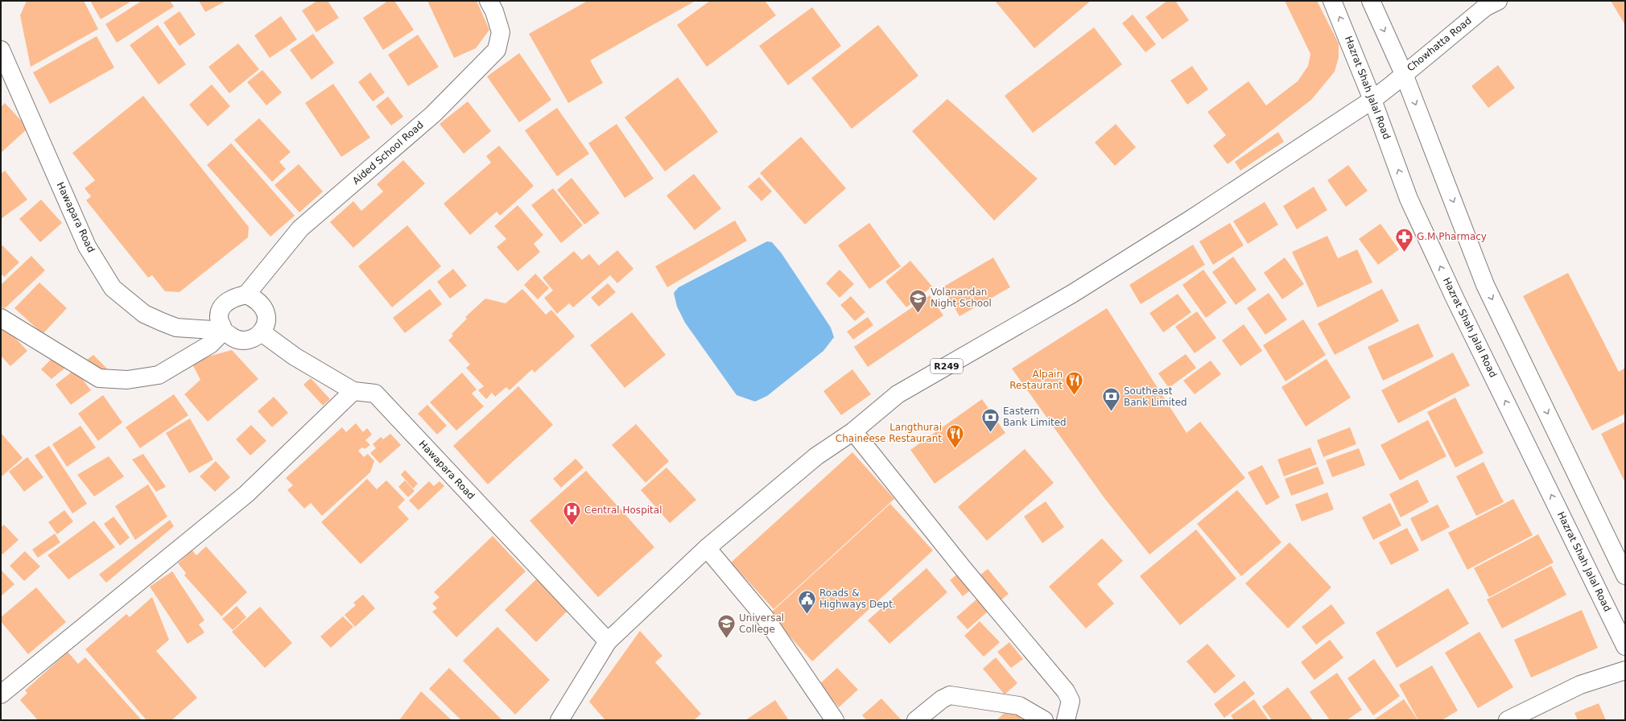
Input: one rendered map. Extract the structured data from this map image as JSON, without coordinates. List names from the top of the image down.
{
  "streets": {
    "street": [
      "Chowhatta Road",
      "Hazrat Shah Jalal Road",
      "Aided School Road",
      "Hawapara Road",
      "R249"
    ]
  },
  "crossings": [
    ["Chowhatta Road", "R249"],
    ["Hazrat Shah Jalal Road", "R249"],
    ["Aided School Road", "Hawapara Road"],
    ["Hawapara Road", "R249"]
  ],
  "places": {
    "pharmacy": ["G.M Pharmacy"],
    "school or university": ["Volanandan Night School", "Universal College"],
    "restaurant": ["Alpain Restaurant", "Langthurai Chaineese Restaurant"],
    "bank": ["Southeast Bank Limited", "Eastern Bank Limited"],
    "hospital": ["Central Hospital"],
    "public building": ["Roads & Highways Dept."]
  }
}
